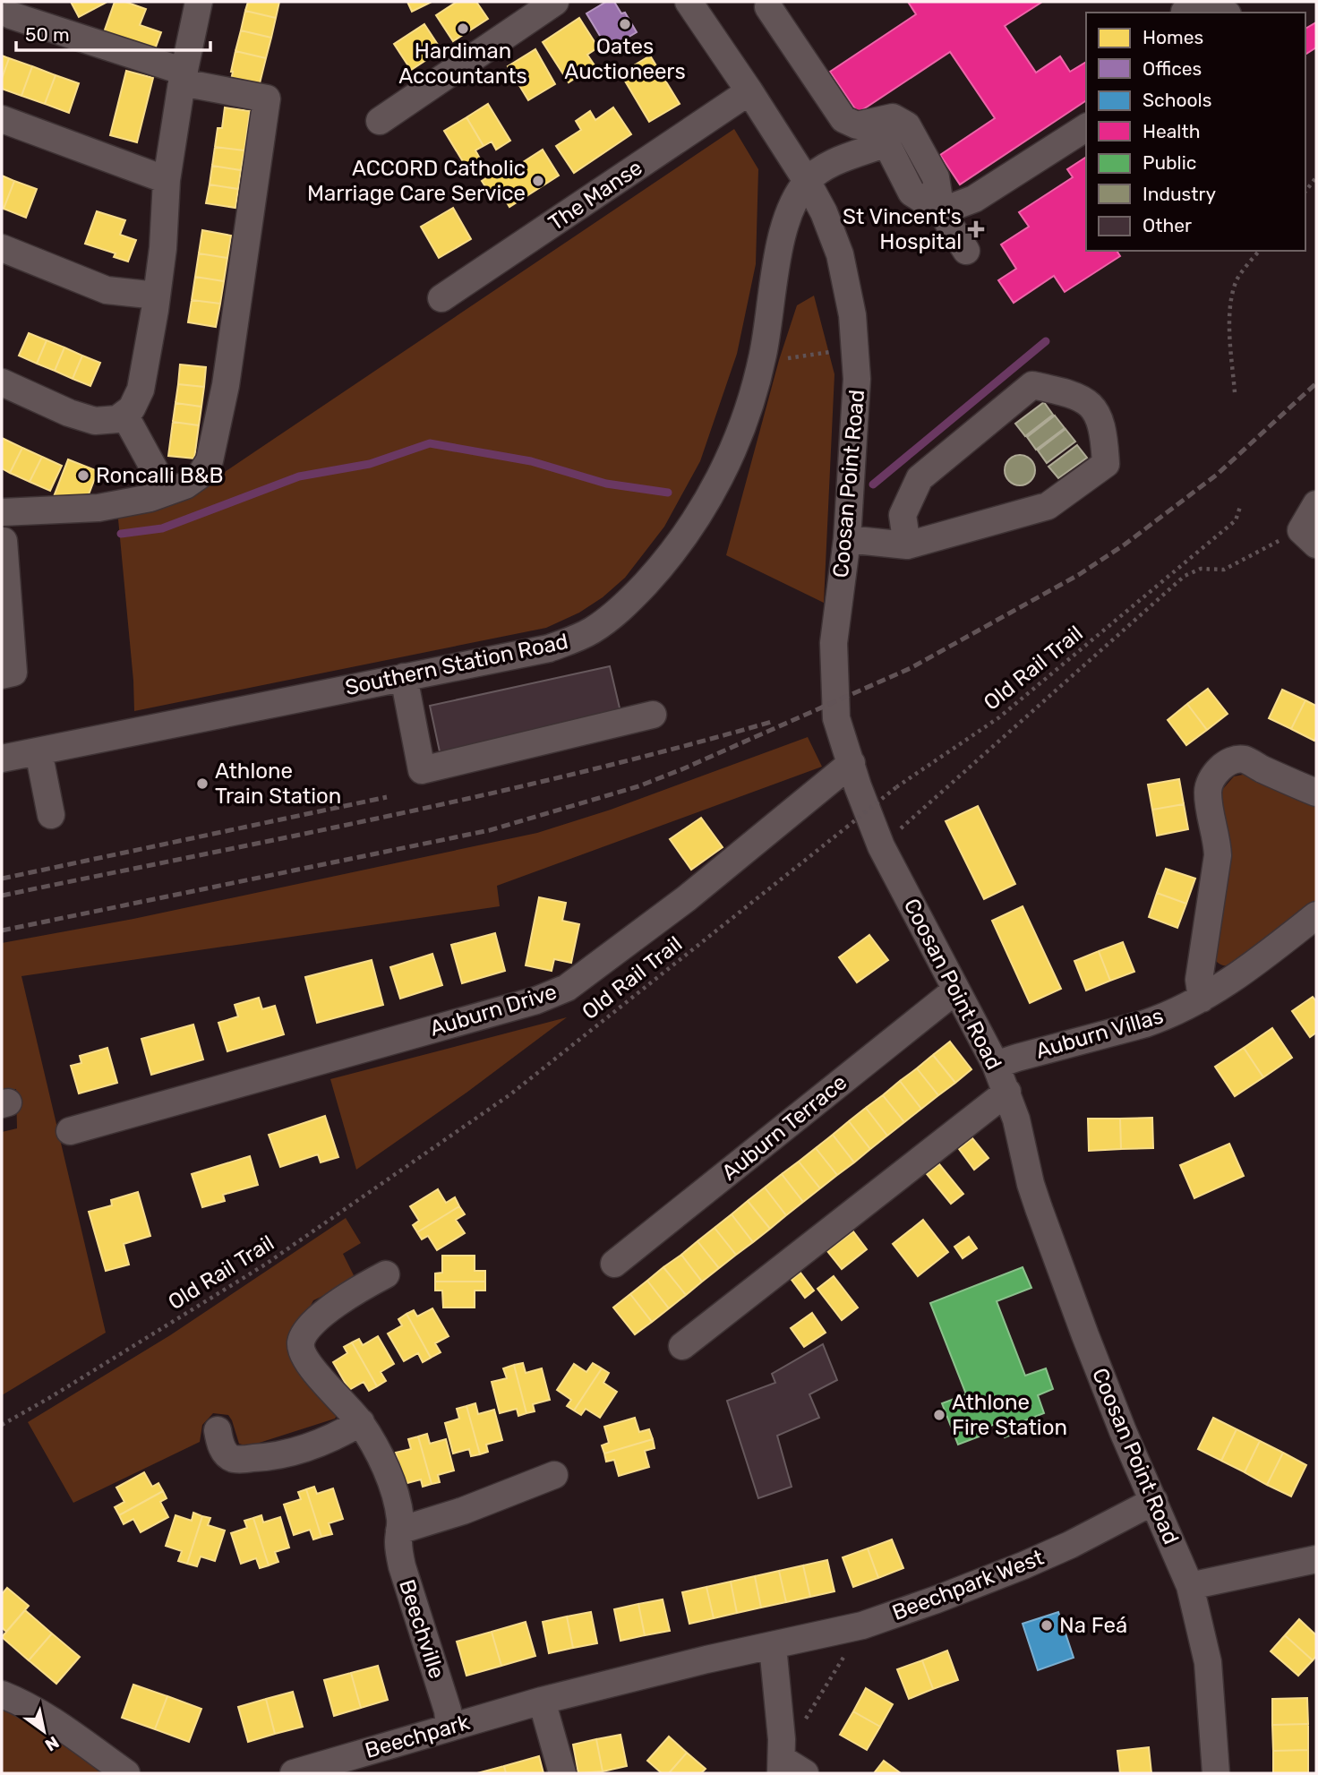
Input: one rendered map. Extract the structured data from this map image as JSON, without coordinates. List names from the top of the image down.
{
  "streets": {
    "street": [
      "The Manse",
      "Coosan Point Road",
      "Southern Station Road",
      "Auburn Drive",
      "Auburn Villas",
      "Auburn Terrace",
      "Beechpark West",
      "Beechville",
      "Beechpark"
    ],
    "path": ["Old Rail Trail"]
  },
  "crossings": [
    ["The Manse", "Coosan Point Road"],
    ["Coosan Point Road", "Southern Station Road"],
    ["Coosan Point Road", "Auburn Drive"],
    ["Coosan Point Road", "Auburn Villas"],
    ["Coosan Point Road", "Auburn Terrace"],
    ["Coosan Point Road", "Beechpark West"],
    ["Beechpark West", "Beechpark"],
    ["Beechville", "Beechpark"]
  ],
  "places": {
    "other": [
      "Oates Auctioneers",
      "Hardiman Accountants",
      "ACCORD Catholic Marriage Care Service",
      "Roncalli B&B",
      "Athlone Train Station",
      "Athlone Fire Station",
      "Na Feá"
    ],
    "health": ["St Vincent's Hospital"]
  },
  "legend": [
    "Homes",
    "Offices",
    "Schools",
    "Health",
    "Public",
    "Industry",
    "Other"
  ],
  "scale_bar": "50 m",
  "north": "bottom right"
}
